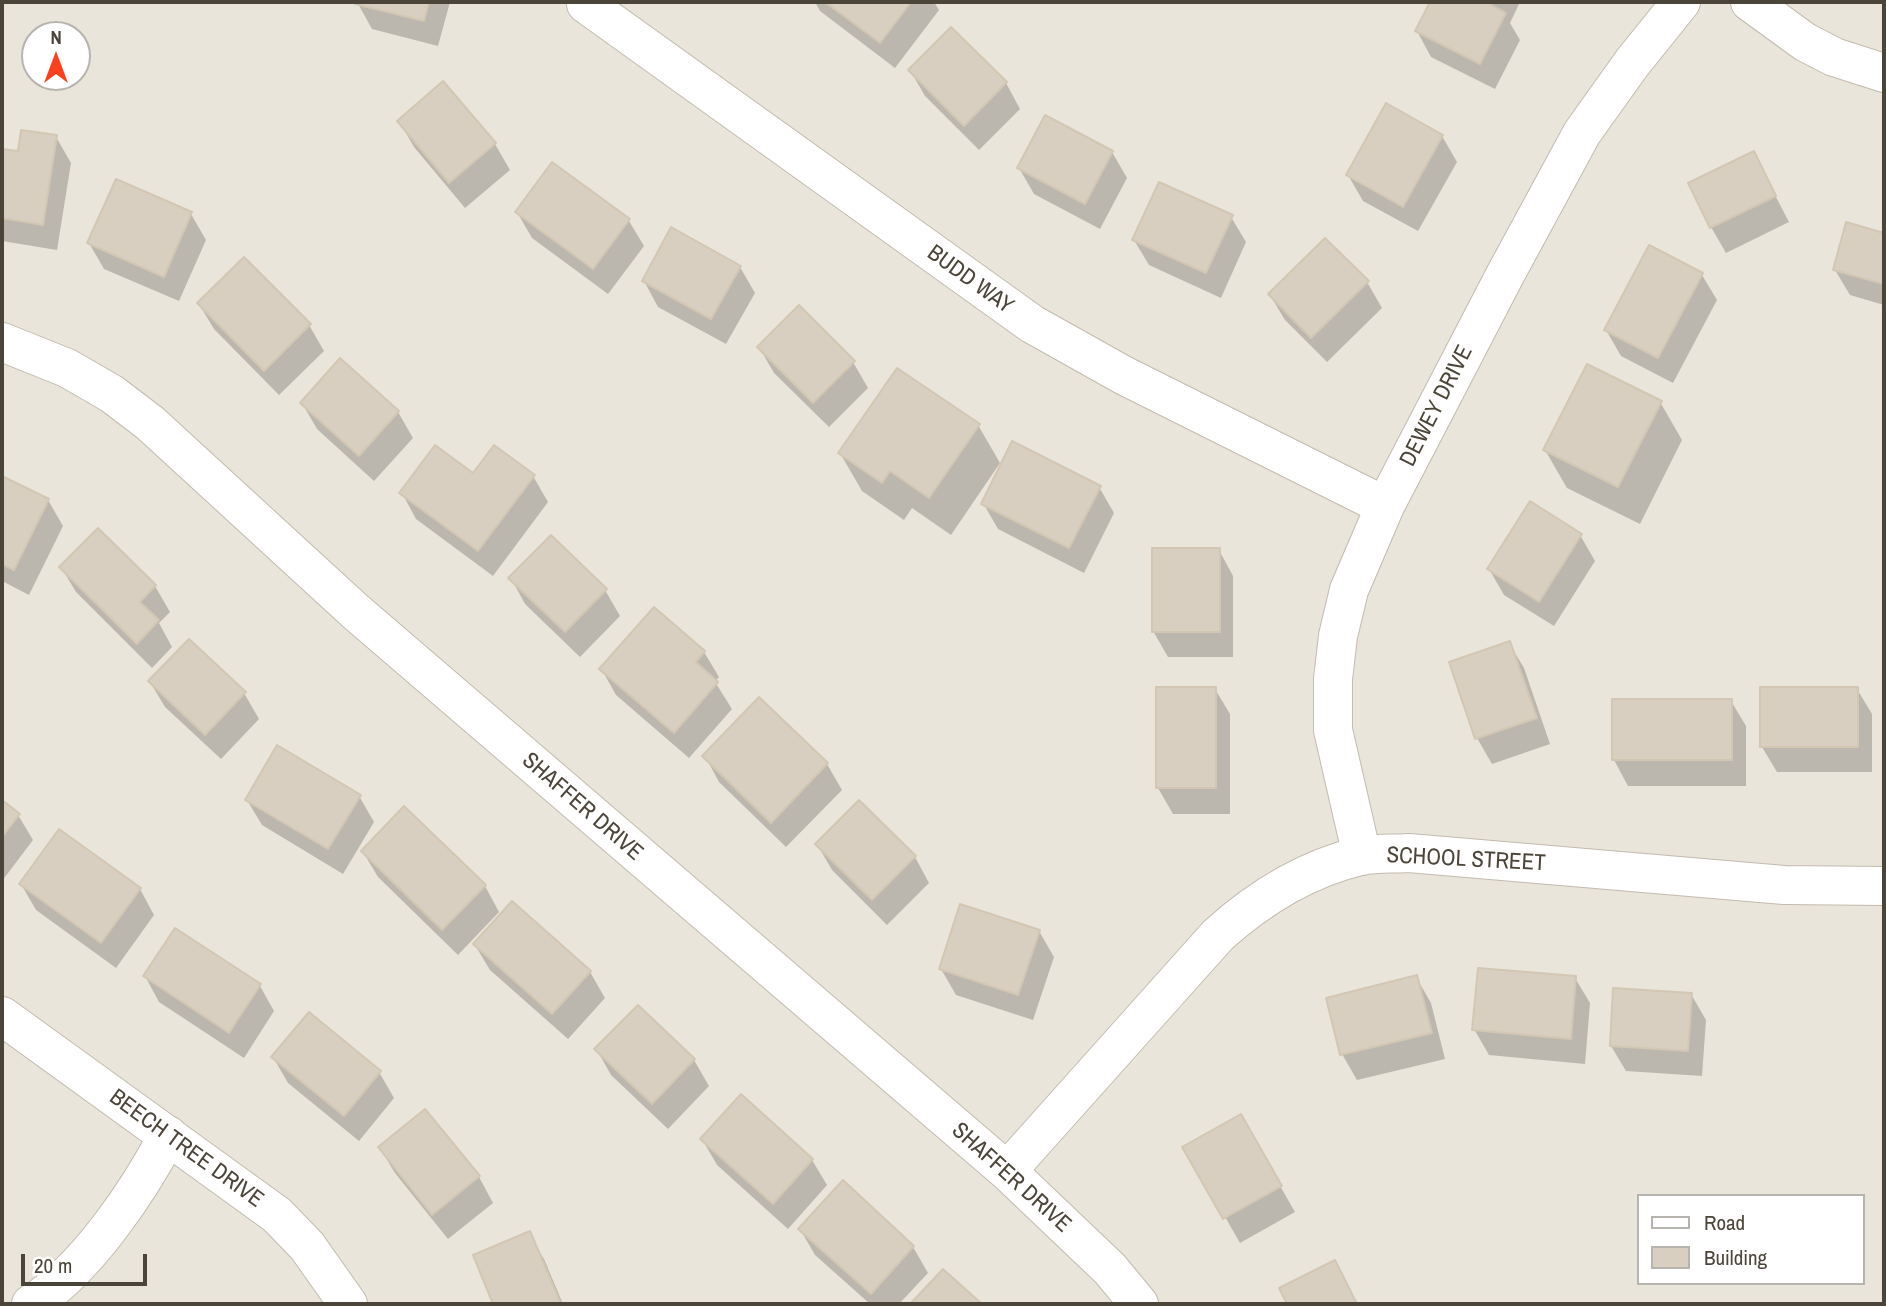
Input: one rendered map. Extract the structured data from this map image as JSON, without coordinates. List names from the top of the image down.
{
  "streets": {
    "street": [
      "BUDD WAY",
      "DEWEY DRIVE",
      "SHAFFER DRIVE",
      "SCHOOL STREET",
      "BEECH TREE DRIVE"
    ]
  },
  "crossings": [
    ["BUDD WAY", "DEWEY DRIVE"],
    ["DEWEY DRIVE", "SCHOOL STREET"],
    ["SHAFFER DRIVE", "SCHOOL STREET"]
  ],
  "legend": ["Road", "Building"],
  "scale_bar": "20 m",
  "north": "top"
}
